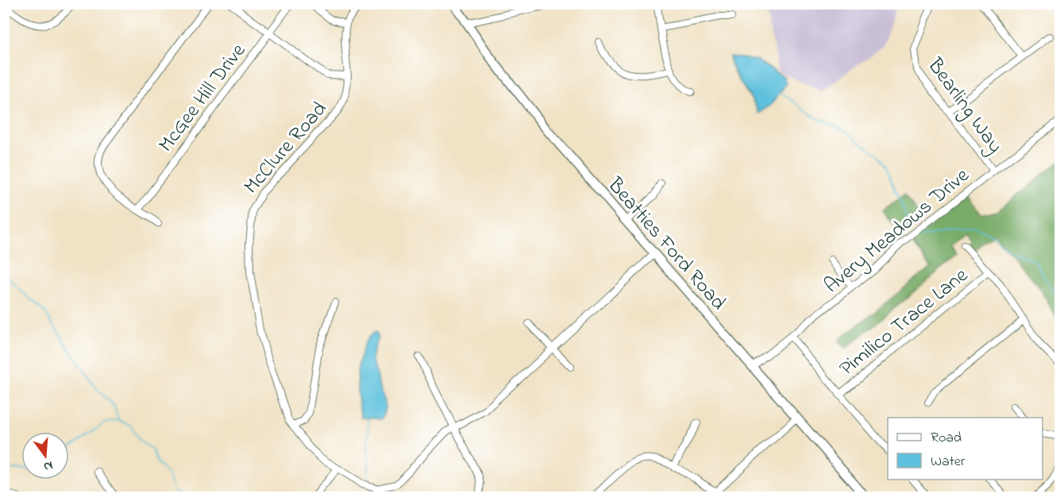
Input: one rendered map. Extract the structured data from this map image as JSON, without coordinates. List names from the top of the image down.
{
  "streets": {
    "main road": ["Beatties Ford Road"],
    "street": [
      "McGee Hill Drive",
      "Bearling Way",
      "McClure Road",
      "Avery Meadows Drive",
      "Pimilico Trace Lane"
    ]
  },
  "crossings": [
    ["Bearling Way", "Avery Meadows Drive"],
    ["McClure Road", "Beatties Ford Road"],
    ["Avery Meadows Drive", "Beatties Ford Road"]
  ],
  "legend": ["Road", "Water"],
  "north": "bottom"
}
